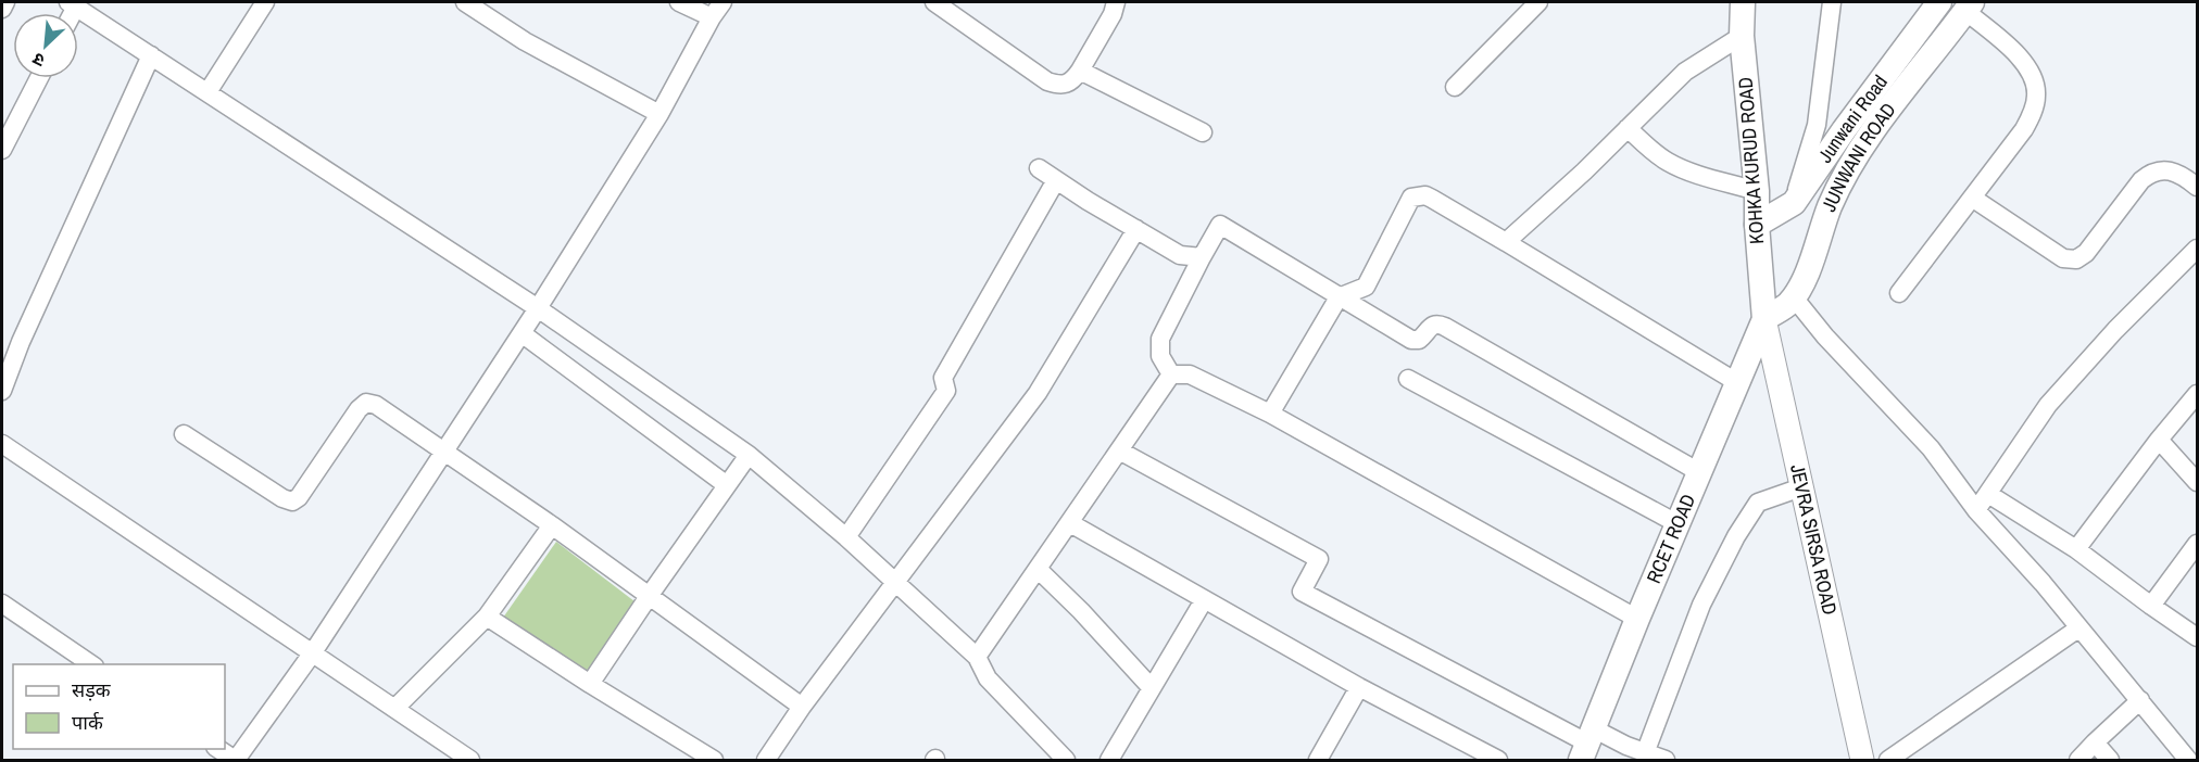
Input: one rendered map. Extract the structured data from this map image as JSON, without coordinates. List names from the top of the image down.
{
  "streets": {
    "main road": [
      "Junwani Road",
      "JUNWANI ROAD",
      "KOHKA KURUD ROAD",
      "RCET ROAD"
    ],
    "street": ["JEVRA SIRSA ROAD"]
  },
  "crossings": [
    ["Junwani Road", "KOHKA KURUD ROAD"],
    ["JUNWANI ROAD", "KOHKA KURUD ROAD"],
    ["JUNWANI ROAD", "RCET ROAD"],
    ["JUNWANI ROAD", "JEVRA SIRSA ROAD"],
    ["KOHKA KURUD ROAD", "RCET ROAD"],
    ["KOHKA KURUD ROAD", "JEVRA SIRSA ROAD"],
    ["RCET ROAD", "JEVRA SIRSA ROAD"]
  ],
  "legend": ["सड़क", "पार्क"],
  "north": "bottom left"
}
